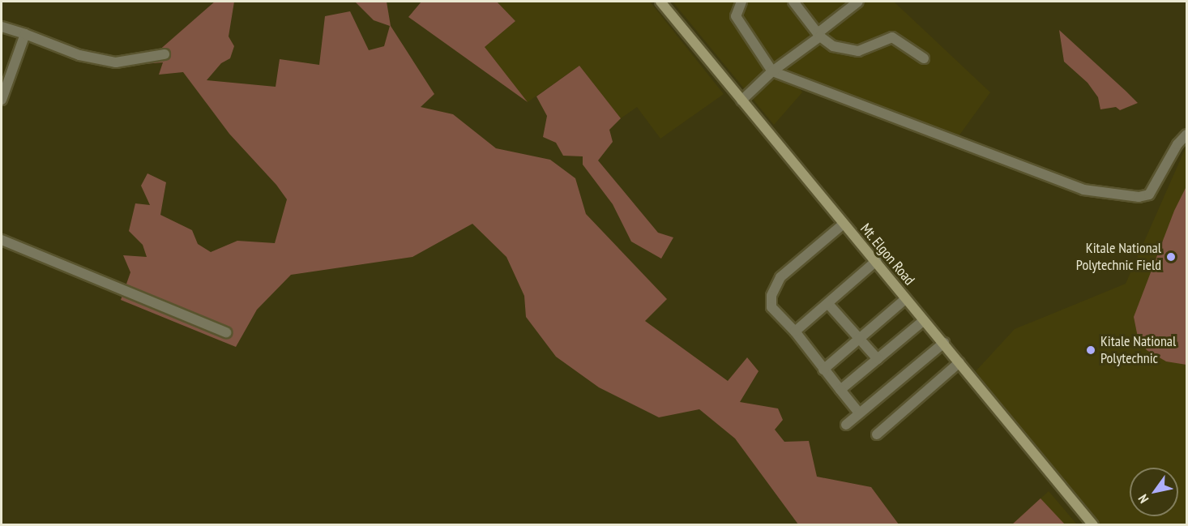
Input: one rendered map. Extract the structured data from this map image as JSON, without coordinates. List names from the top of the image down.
{
  "streets": {
    "street": ["Mt. Elgon Road"]
  },
  "places": ["Kitale National Polytechnic Field", "Kitale National Polytechnic"],
  "north": "bottom left"
}
